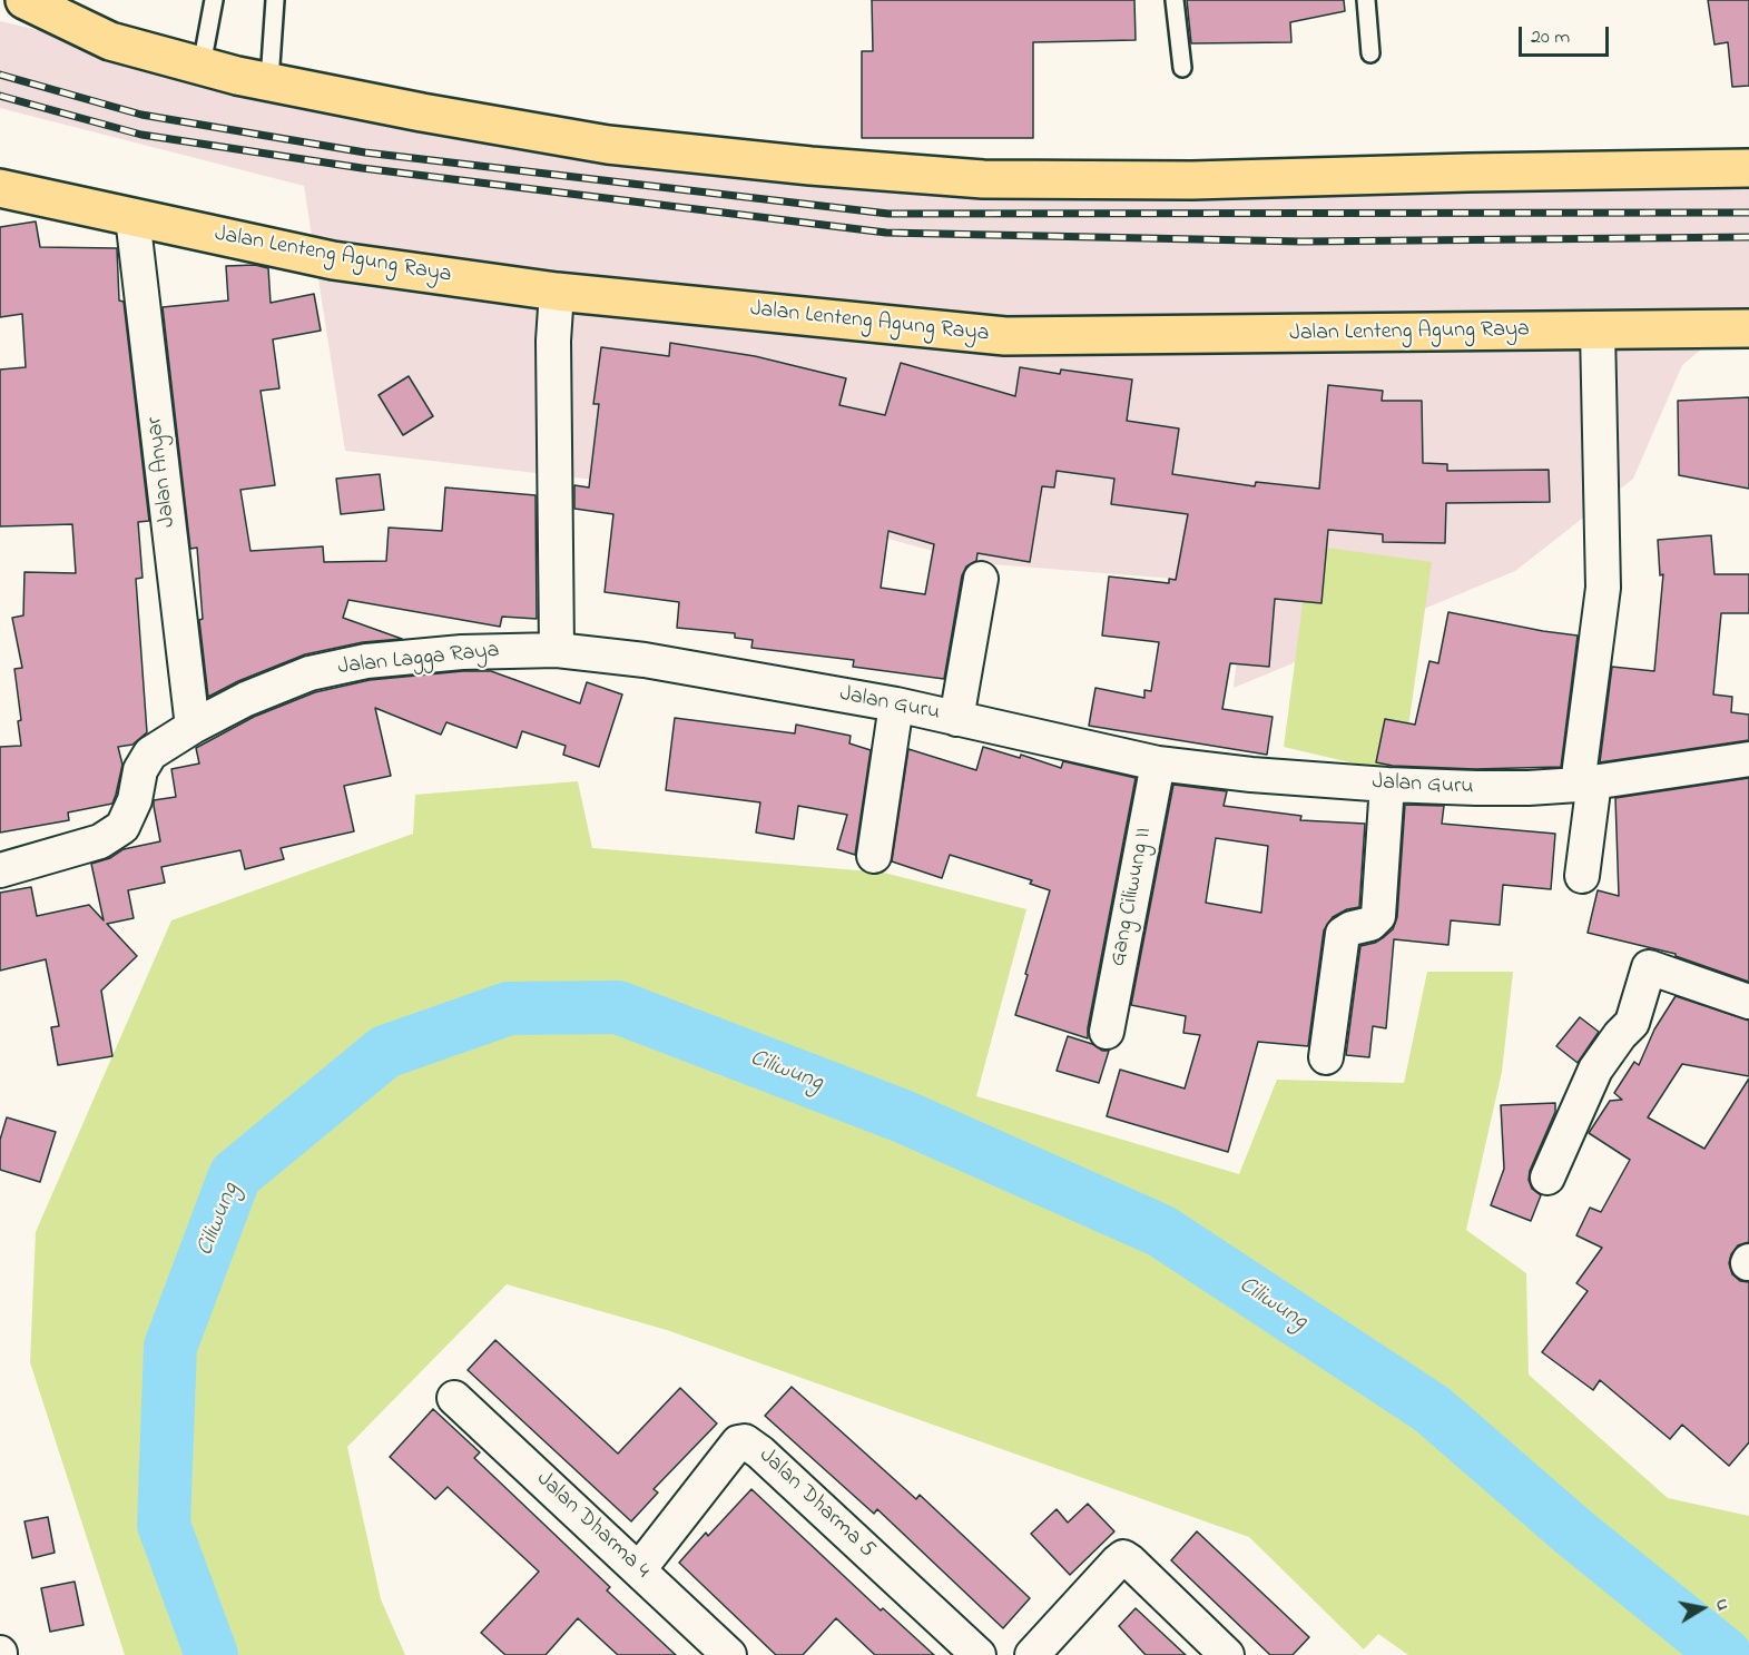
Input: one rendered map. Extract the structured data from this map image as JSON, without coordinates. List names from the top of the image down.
{
  "streets": {
    "main road": ["Jalan Lenteng Agung Raya"],
    "street": [
      "Jalan Anyar",
      "Jalan Lagga Raya",
      "Jalan Guru",
      "Gang Ciliwung II",
      "Jalan Dharma 5",
      "Jalan Dharma 4"
    ]
  },
  "crossings": [
    ["Jalan Lenteng Agung Raya", "Jalan Anyar"],
    ["Jalan Anyar", "Jalan Lagga Raya"],
    ["Jalan Lagga Raya", "Jalan Guru"],
    ["Jalan Guru", "Gang Ciliwung II"],
    ["Jalan Dharma 5", "Jalan Dharma 4"]
  ],
  "water": ["Ciliwung"],
  "scale_bar": "20 m",
  "north": "right"
}
